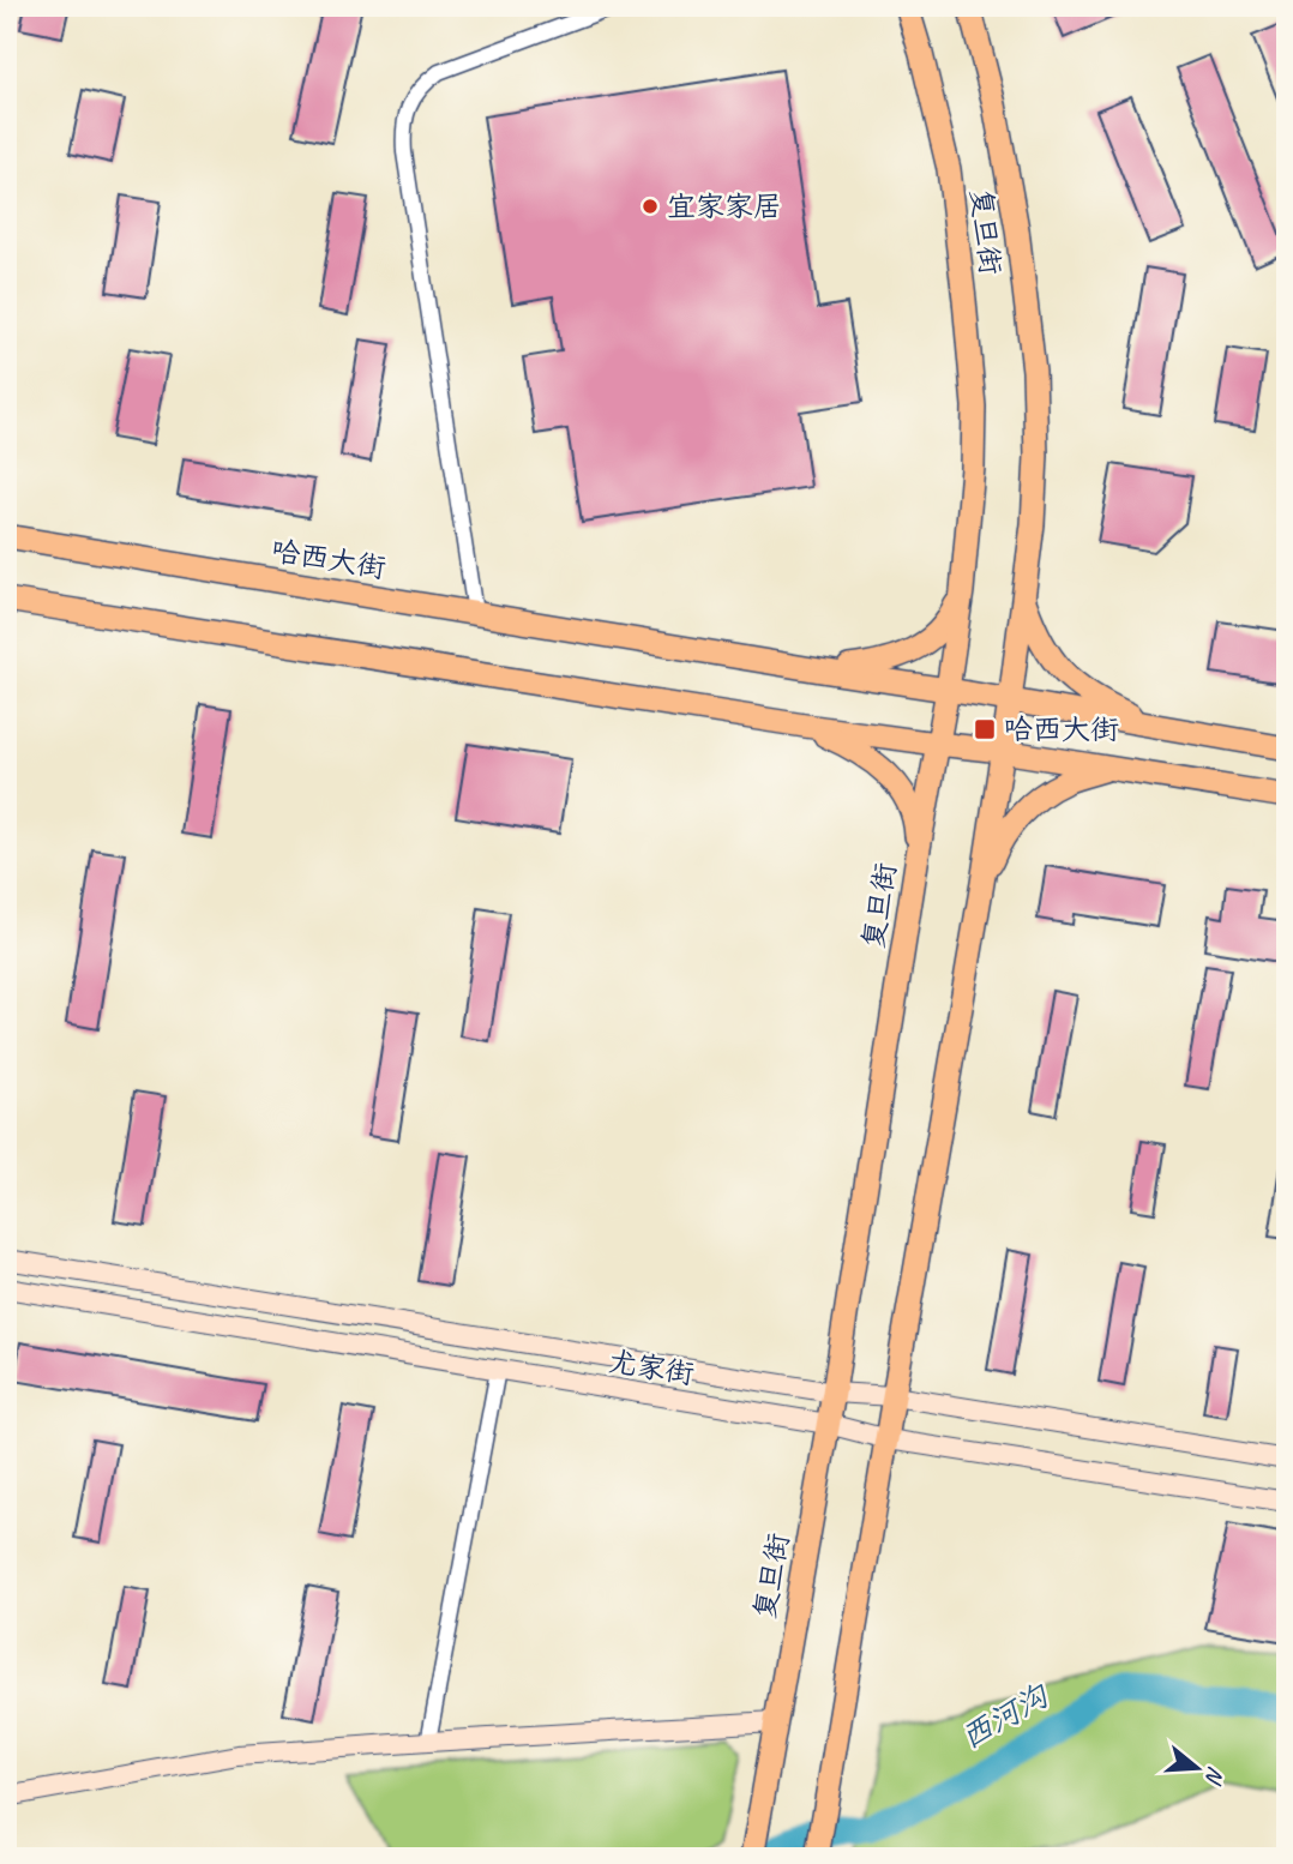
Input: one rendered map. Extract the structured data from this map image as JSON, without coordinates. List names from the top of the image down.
{
  "streets": {
    "main road": ["复旦街", "哈西大街", "尤家街"]
  },
  "crossings": [
    ["复旦街", "哈西大街"],
    ["复旦街", "尤家街"]
  ],
  "water": ["西河沟"],
  "places": {
    "other": ["宜家家居"],
    "transit": ["哈西大街"]
  },
  "north": "right"
}
